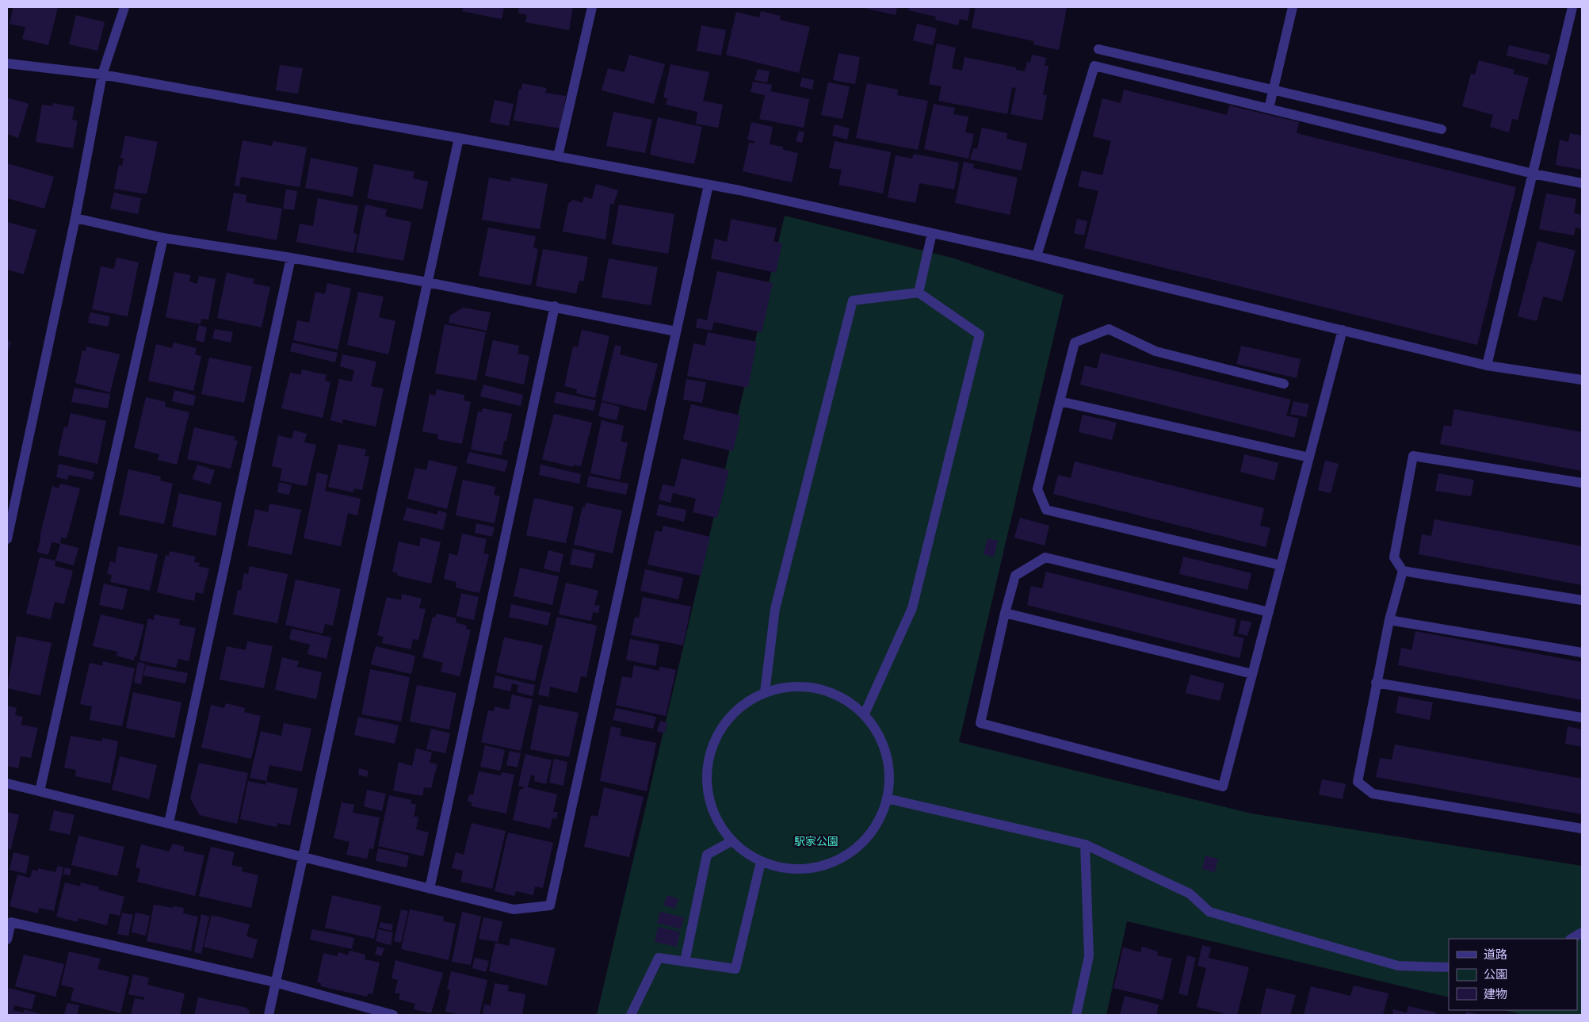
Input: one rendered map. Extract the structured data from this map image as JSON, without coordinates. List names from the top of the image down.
{
  "parks": ["駅家公園"],
  "legend": ["道路", "公園", "建物"]
}
